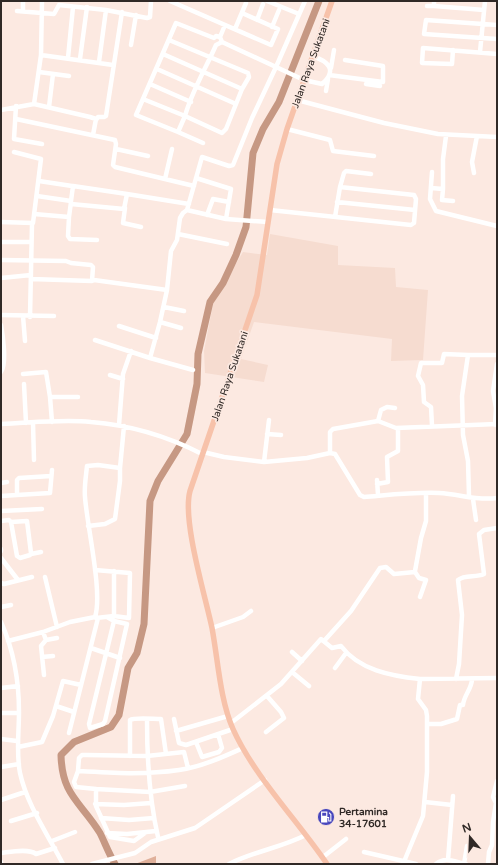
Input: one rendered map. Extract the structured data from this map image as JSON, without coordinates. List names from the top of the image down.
{
  "streets": {
    "main road": ["Jalan Raya Sukatani"]
  },
  "places": {
    "fuel station": ["Pertamina 34-17601"]
  },
  "north": "top"
}
